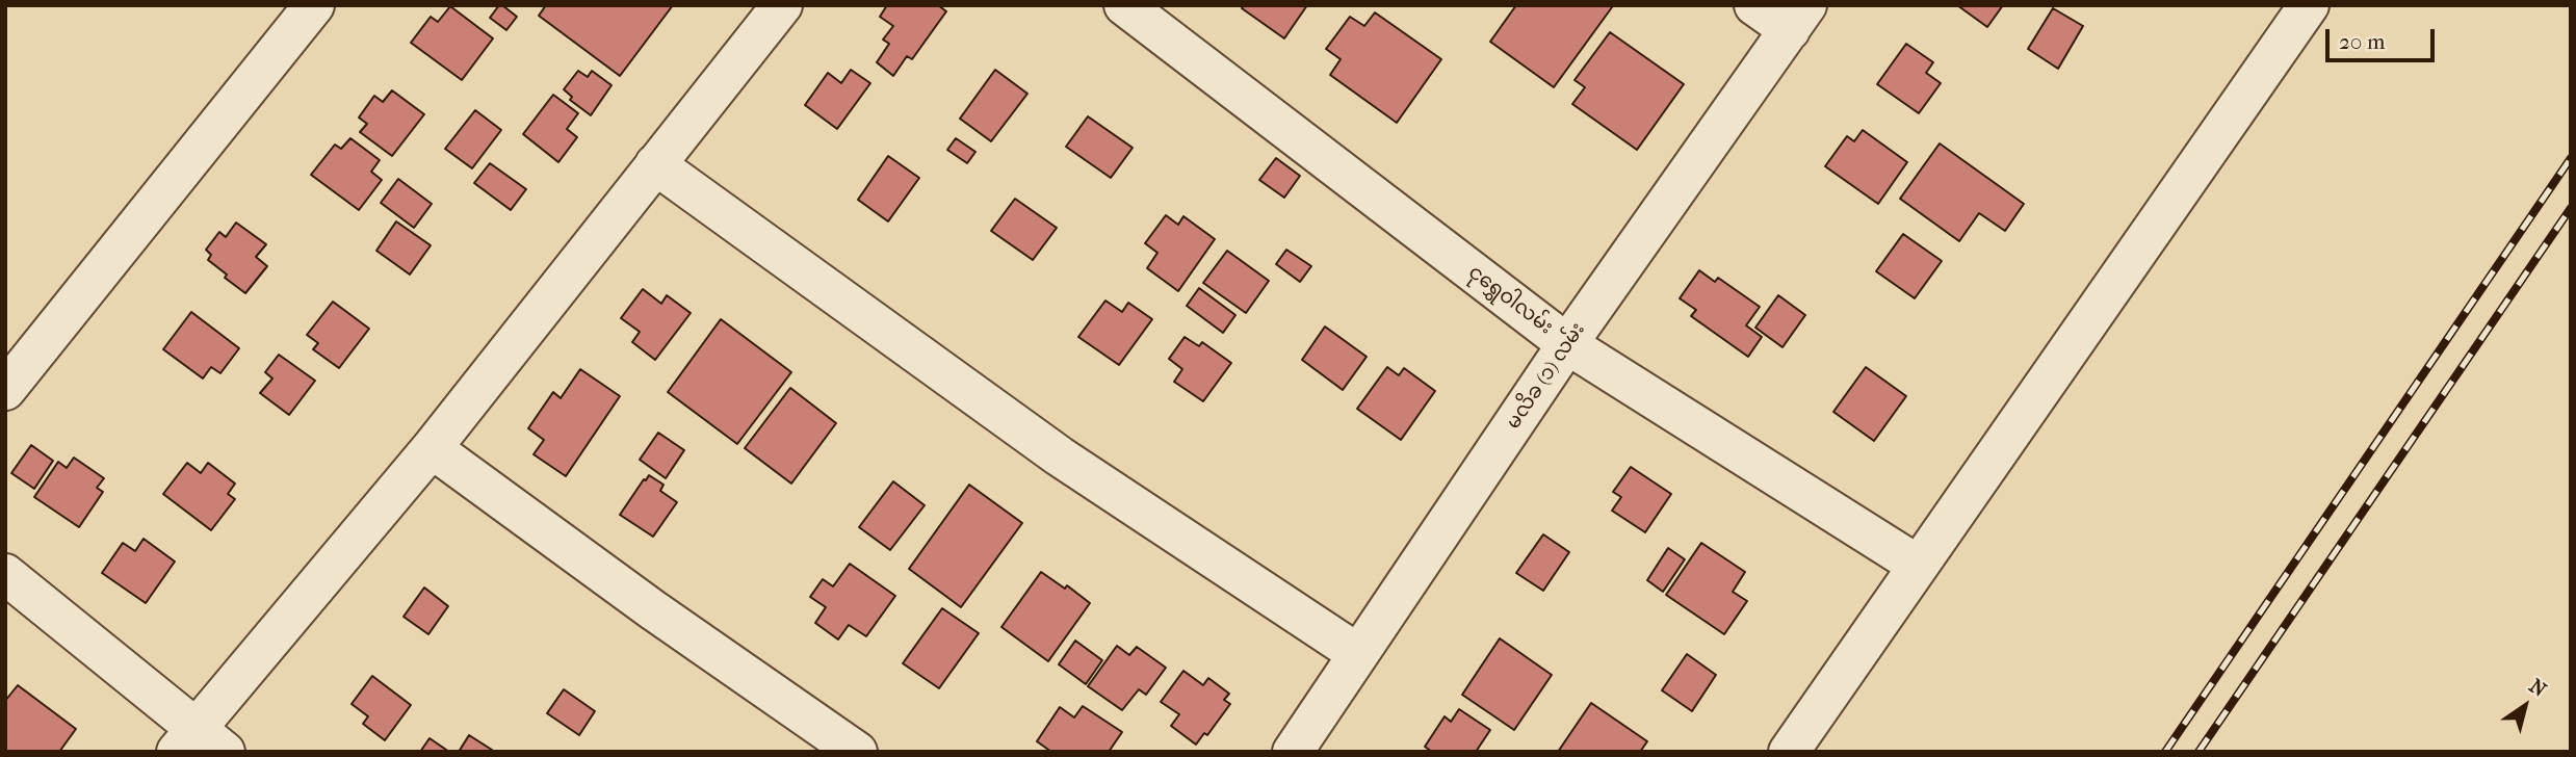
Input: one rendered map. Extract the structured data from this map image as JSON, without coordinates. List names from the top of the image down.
{
  "streets": {
    "street": ["ငုရွှေဝါလမ်း", "မလိခ (၁) လမ်း"]
  },
  "crossings": [
    ["ငုရွှေဝါလမ်း", "မလိခ (၁) လမ်း"]
  ],
  "scale_bar": "20 m",
  "north": "top right"
}
